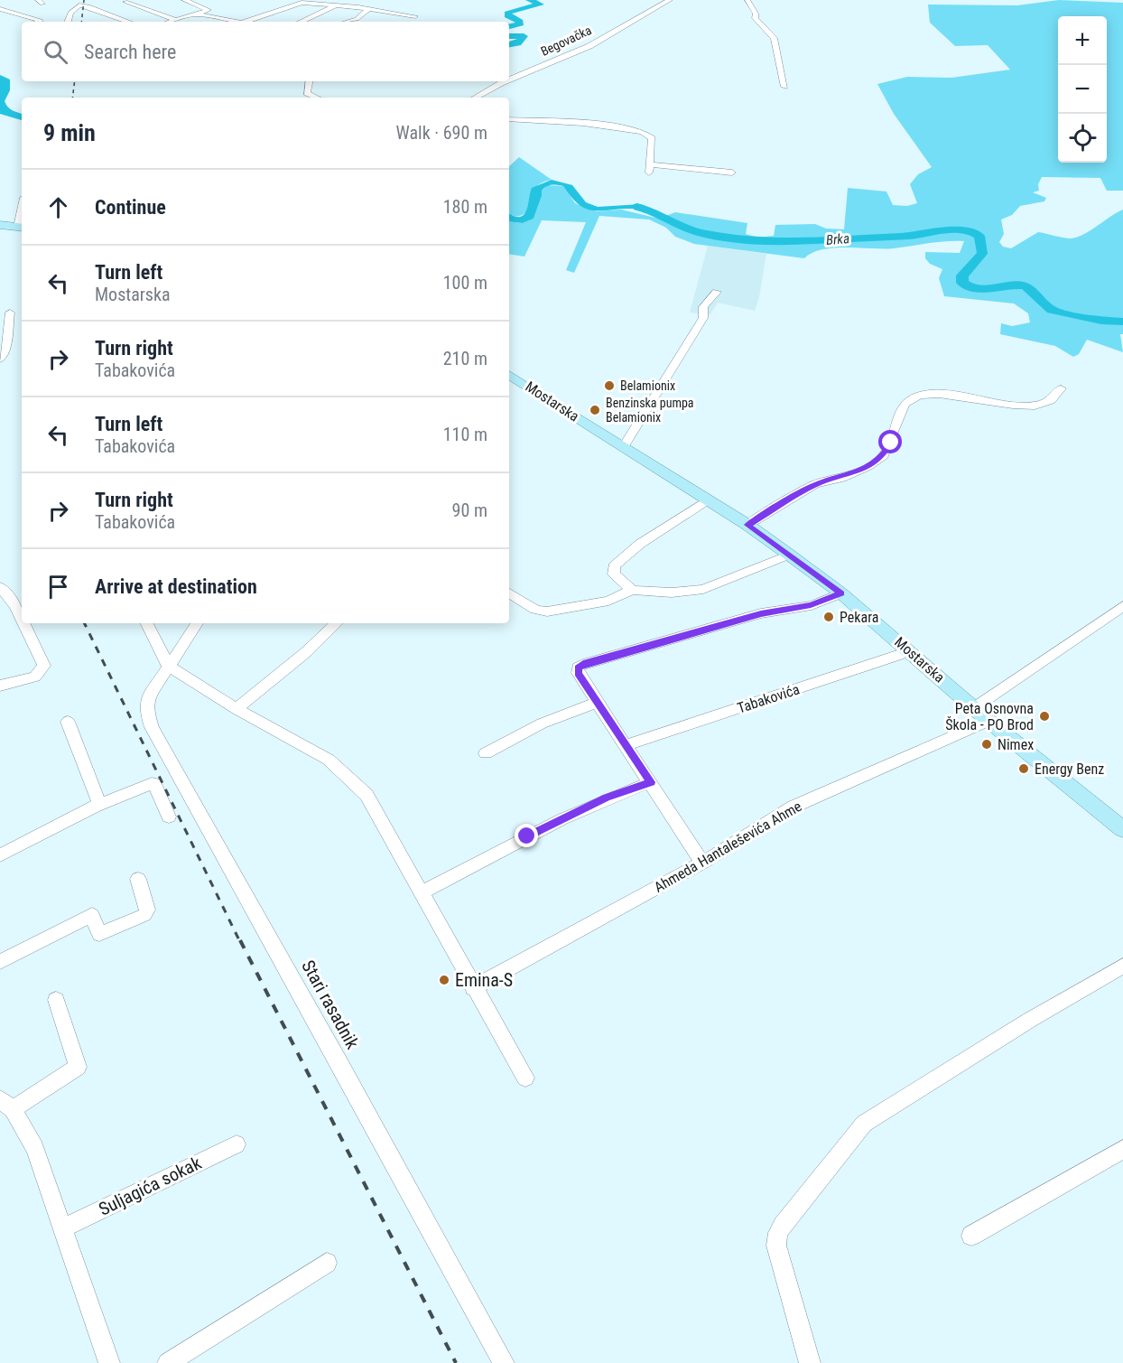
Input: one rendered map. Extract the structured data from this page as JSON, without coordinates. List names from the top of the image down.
{
  "streets": {
    "main road": ["Mostarska"],
    "street": [
      "Begovačka",
      "Tabakovića",
      "Ahmeda Hantaleševića Ahme",
      "Stari rasadnik",
      "Suljagića sokak"
    ]
  },
  "crossings": [
    ["Mostarska", "Tabakovića"],
    ["Mostarska", "Ahmeda Hantaleševića Ahme"]
  ],
  "water": ["Brka"],
  "places": [
    "Belamionix",
    "Benzinska pumpa Belamionix",
    "Pekara",
    "Peta Osnovna Škola - PO Brod",
    "Nimex",
    "Energy Benz",
    "Emina-S"
  ],
  "page": {
    "map_buttons": ["+", "−"],
    "search": "Search here",
    "heading": ["9 min", "Walk · 690 m"],
    "list": [
      ["Continue", "180 m"],
      ["Turn left", "Mostarska", "100 m"],
      ["Turn right", "Tabakovića", "210 m"],
      ["Turn left", "Tabakovića", "110 m"],
      ["Turn right", "Tabakovića", "90 m"],
      "Arrive at destination"
    ]
  }
}
